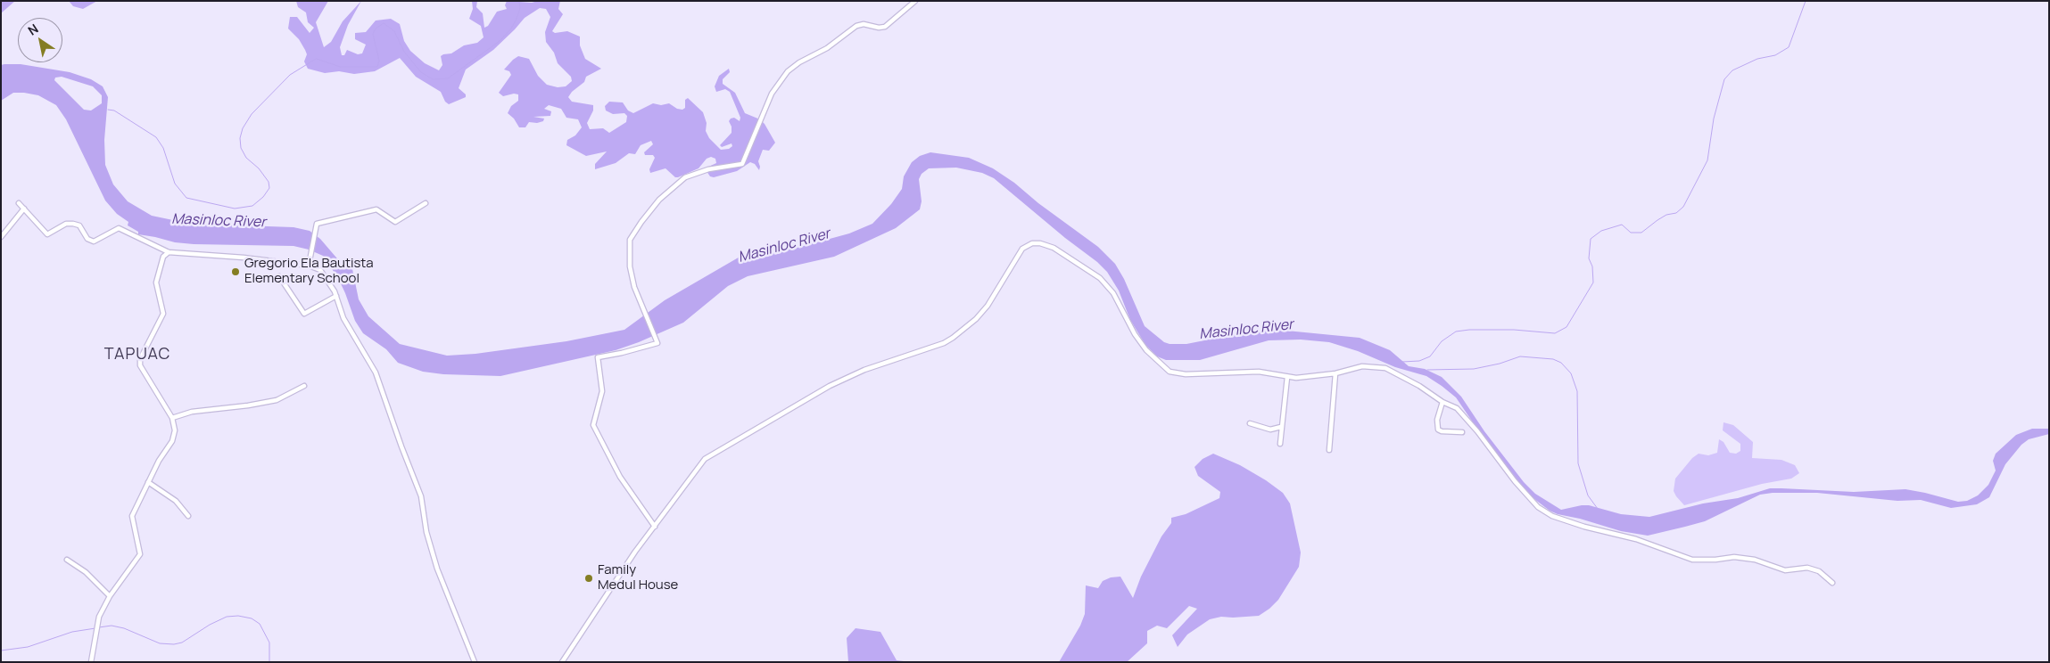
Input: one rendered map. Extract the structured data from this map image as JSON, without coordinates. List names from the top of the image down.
{
  "districts": ["TAPUAC"],
  "water": ["Masinloc River"],
  "places": ["Gregorio Ela Bautista Elementary School", "Family Medul House"],
  "north": "top left"
}
